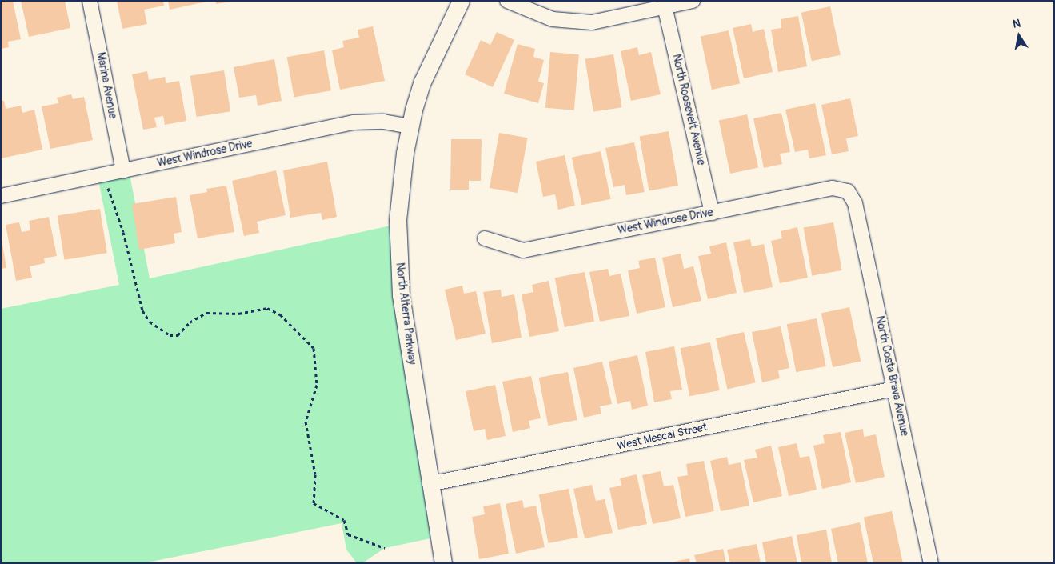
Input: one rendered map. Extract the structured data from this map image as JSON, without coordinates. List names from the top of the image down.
{
  "streets": {
    "street": [
      "Marina Avenue",
      "North Roosevelt Avenue",
      "West Windrose Drive",
      "North Alterra Parkway",
      "North Costa Brava Avenue",
      "West Mescal Street"
    ]
  },
  "crossings": [
    ["Marina Avenue", "West Windrose Drive"],
    ["North Roosevelt Avenue", "West Windrose Drive"],
    ["West Windrose Drive", "North Alterra Parkway"],
    ["West Windrose Drive", "North Costa Brava Avenue"],
    ["North Alterra Parkway", "West Mescal Street"],
    ["North Costa Brava Avenue", "West Mescal Street"]
  ],
  "north": "top"
}
